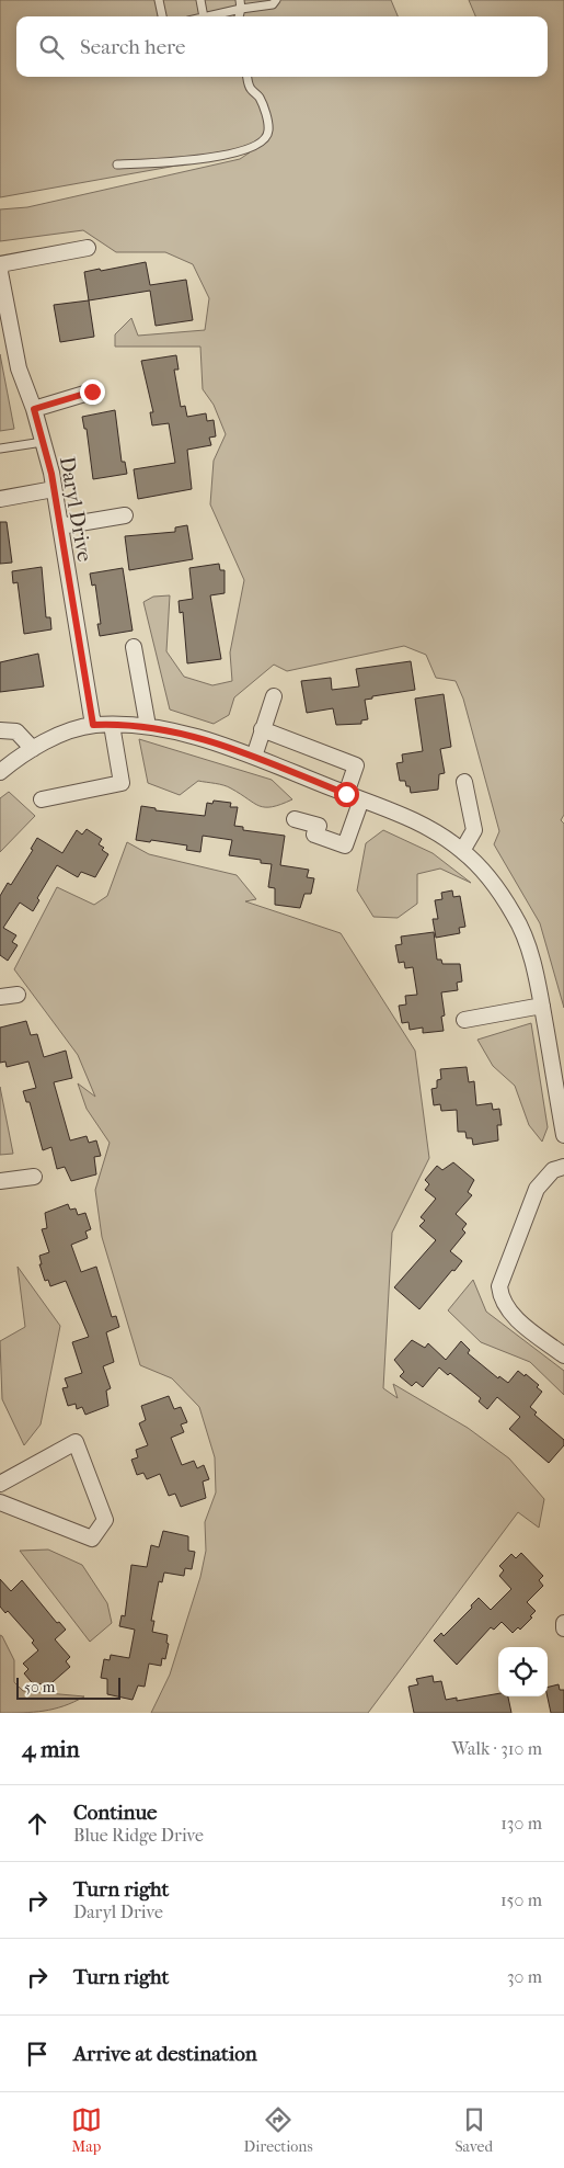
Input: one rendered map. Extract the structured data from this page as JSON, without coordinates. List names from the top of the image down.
{
  "streets": {
    "street": ["Daryl Drive"]
  },
  "scale_bar": "50 m",
  "page": {
    "search": "Search here",
    "scale": "50 m",
    "heading": ["4 min", "Walk · 310 m"],
    "list": [
      ["Continue", "Blue Ridge Drive", "130 m"],
      ["Turn right", "Daryl Drive", "150 m"],
      ["Turn right", "30 m"],
      "Arrive at destination"
    ],
    "nav": ["Map", "Directions", "Saved"]
  }
}
